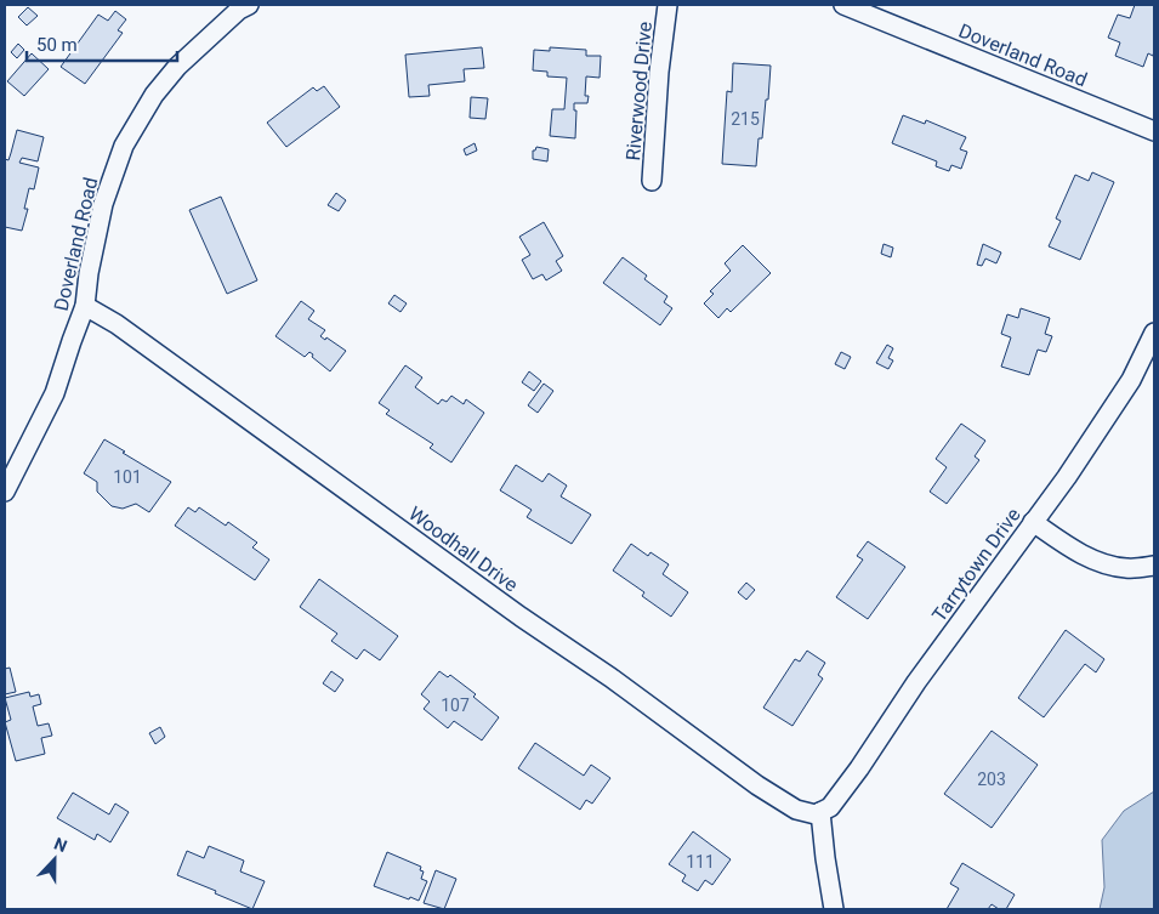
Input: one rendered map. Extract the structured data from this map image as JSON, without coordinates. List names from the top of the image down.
{
  "streets": {
    "street": [
      "Doverland Road",
      "Riverwood Drive",
      "Woodhall Drive",
      "Tarrytown Drive"
    ]
  },
  "crossings": [
    ["Doverland Road", "Woodhall Drive"],
    ["Woodhall Drive", "Tarrytown Drive"]
  ],
  "house_numbers": [
    "215",
    "101",
    "107",
    "203",
    "111"
  ],
  "scale_bar": "50 m",
  "north": "top"
}
